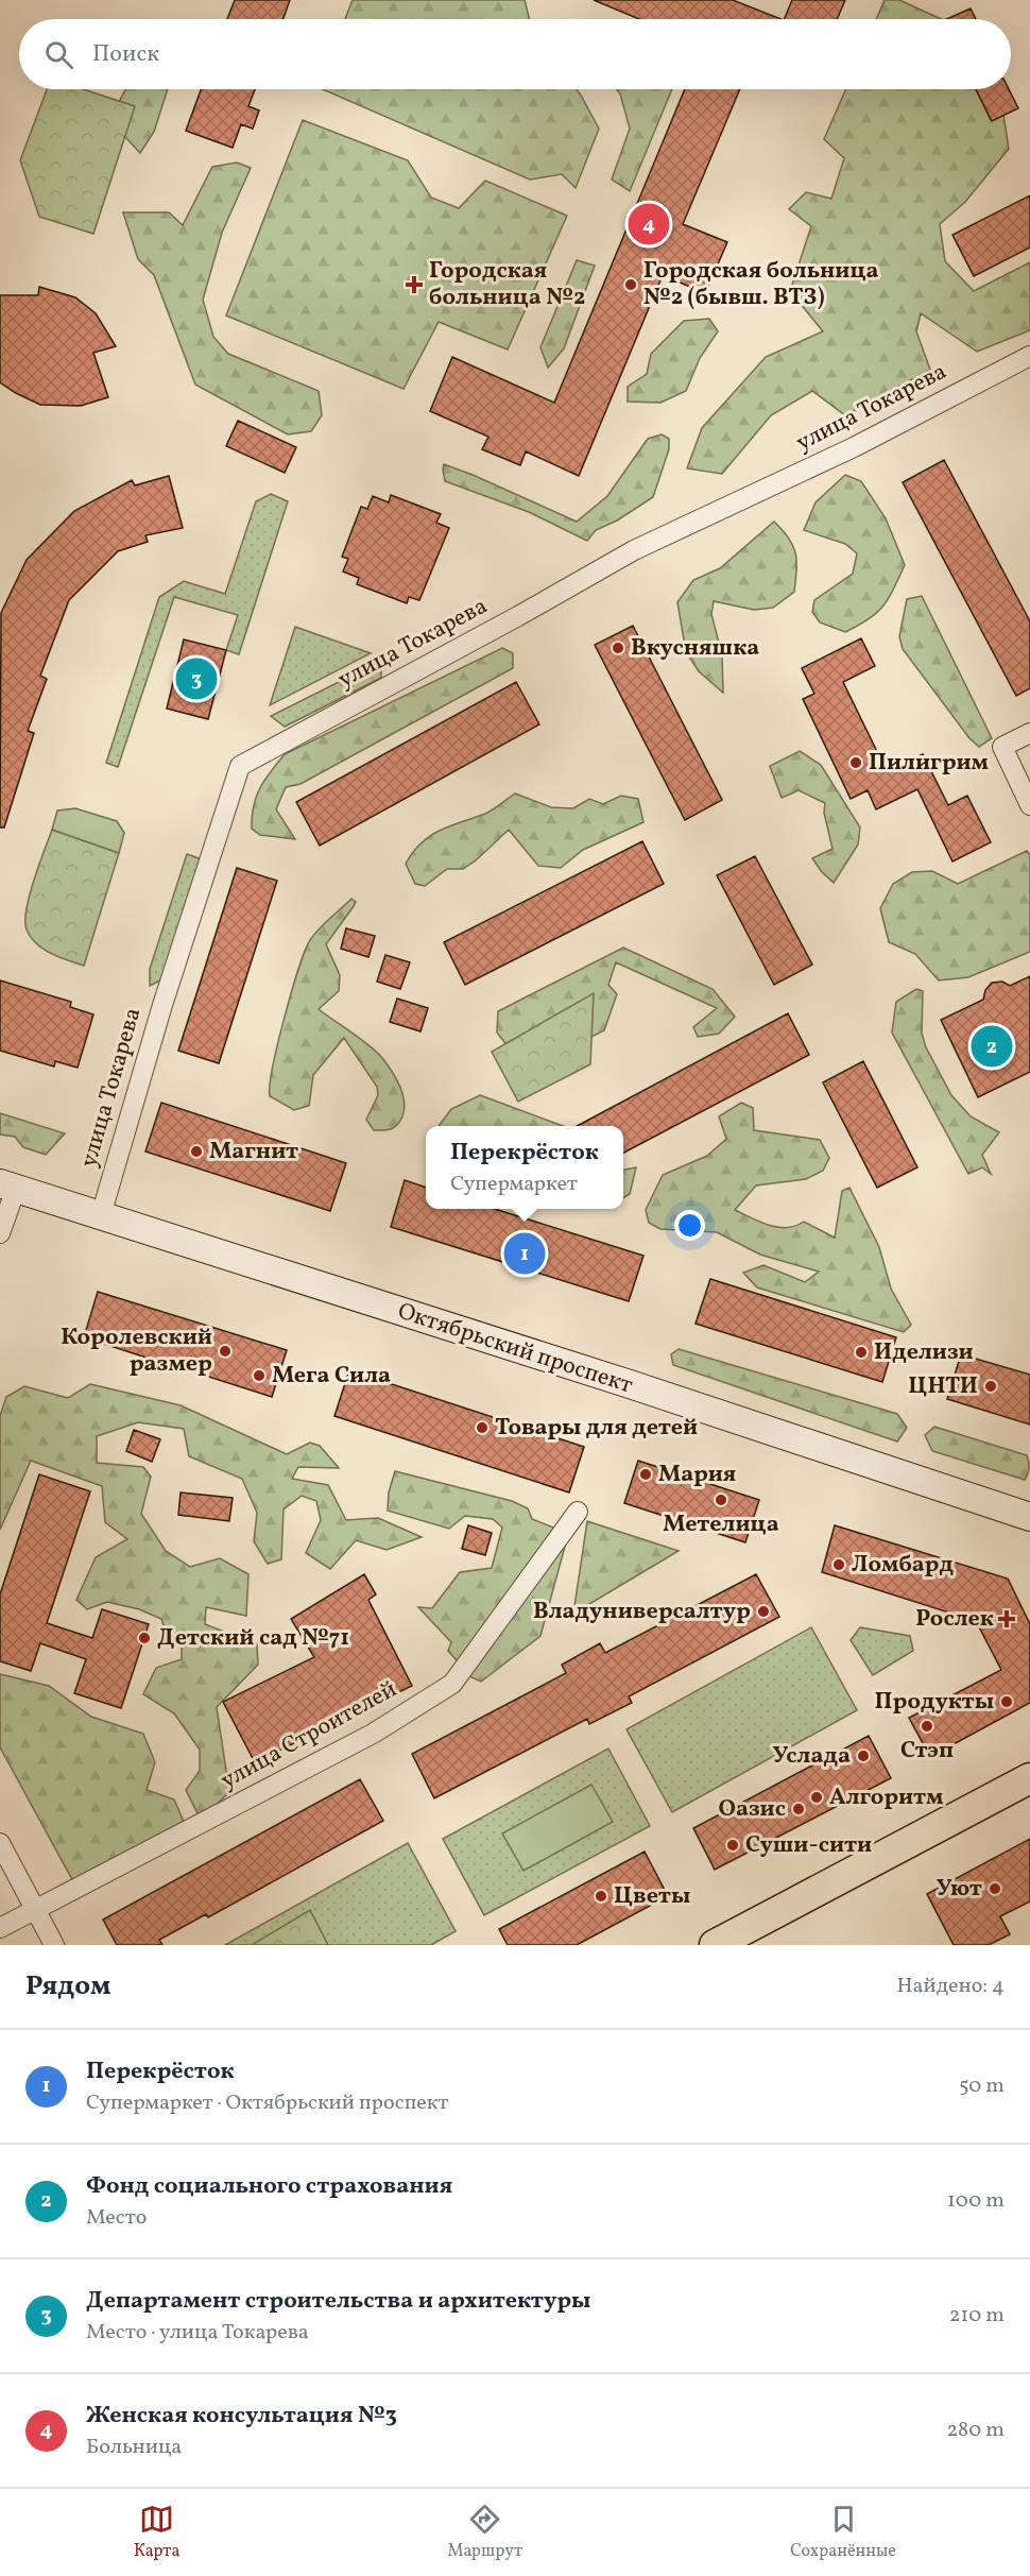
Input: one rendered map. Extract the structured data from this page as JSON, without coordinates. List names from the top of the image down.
{
  "streets": {
    "main road": ["Октябрьский проспект"],
    "street": ["улица Токарева", "улица Строителей"]
  },
  "crossings": [
    ["улица Токарева", "Октябрьский проспект"]
  ],
  "places": {
    "health": ["Городская больница №2", "Рослек"],
    "other": [
      "Городская больница №2 (бывш. ВТЗ)",
      "Вкусняшка",
      "Пилигрим",
      "Магнит",
      "Королевский размер",
      "Иделизи",
      "Мега Сила",
      "ЦНТИ",
      "Товары для детей",
      "Мария",
      "Метелица",
      "Ломбард",
      "Владуниверсалтур",
      "Детский сад №71",
      "Продукты",
      "Стэп",
      "Услада",
      "Алгоритм",
      "Оазис",
      "Суши-сити",
      "Уют",
      "Цветы"
    ]
  },
  "page": {
    "search": "Поиск",
    "pins": [
      "4",
      "3",
      "2",
      "1"
    ],
    "popup": ["Перекрёсток", "Супермаркет"],
    "heading": ["Рядом", "Найдено: 4"],
    "list": [
      {
        "mark": "1",
        "name": "Перекрёсток",
        "note": "Супермаркет · Октябрьский проспект",
        "value": "50 m"
      },
      {
        "mark": "2",
        "name": "Фонд социального страхования",
        "note": "Место",
        "value": "100 m"
      },
      {
        "mark": "3",
        "name": "Департамент строительства и архитектуры",
        "note": "Место · улица Токарева",
        "value": "210 m"
      },
      {
        "mark": "4",
        "name": "Женская консультация №3",
        "note": "Больница",
        "value": "280 m"
      }
    ],
    "nav": ["Карта", "Маршрут", "Сохранённые"]
  }
}
